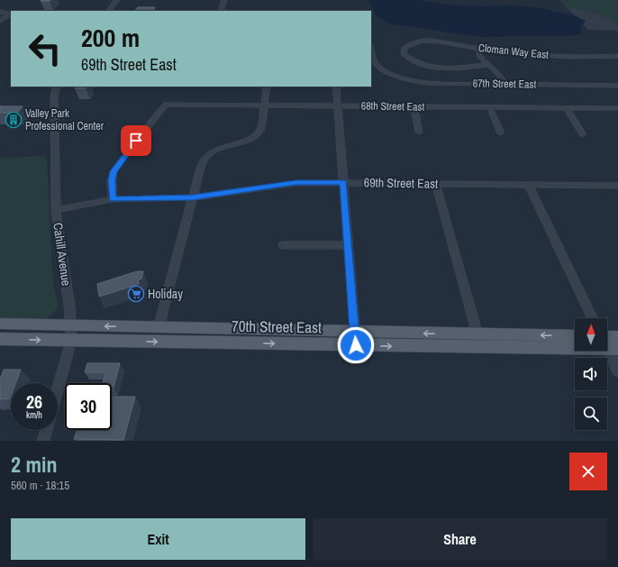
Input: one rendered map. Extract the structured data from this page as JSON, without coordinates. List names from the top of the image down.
{
  "streets": {
    "main road": ["70th Street East"],
    "street": [
      "Cloman Way East",
      "67th Street East",
      "68th Street East",
      "69th Street East",
      "Cahill Avenue"
    ]
  },
  "crossings": [
    ["68th Street East", "69th Street East"],
    ["69th Street East", "Cahill Avenue"],
    ["Cahill Avenue", "70th Street East"]
  ],
  "places": {
    "building": ["Valley Park Professional Center"],
    "supermarket": ["Holiday"]
  },
  "north": "top",
  "page": {
    "turn": ["200 m", "69th Street East"],
    "speed": "26 km/h",
    "limit": "30",
    "heading": ["2 min", "560 m · 18:15"],
    "buttons": ["Exit", "Share"]
  }
}
